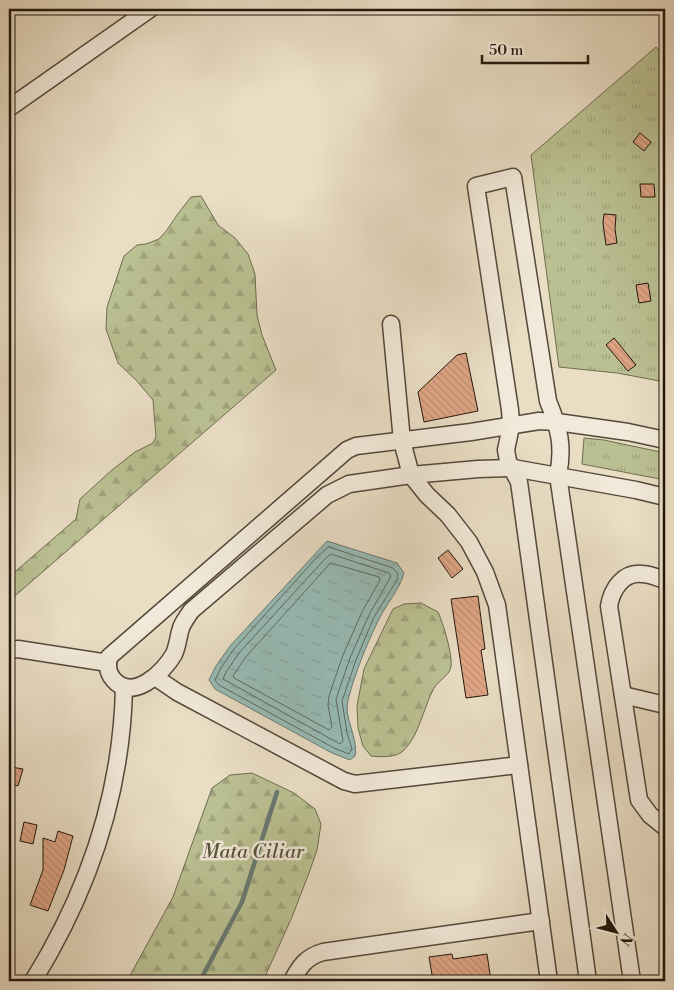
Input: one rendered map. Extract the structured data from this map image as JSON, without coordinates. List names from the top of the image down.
{
  "parks": ["Mata Ciliar"],
  "scale_bar": "50 m",
  "north": "bottom right"
}
